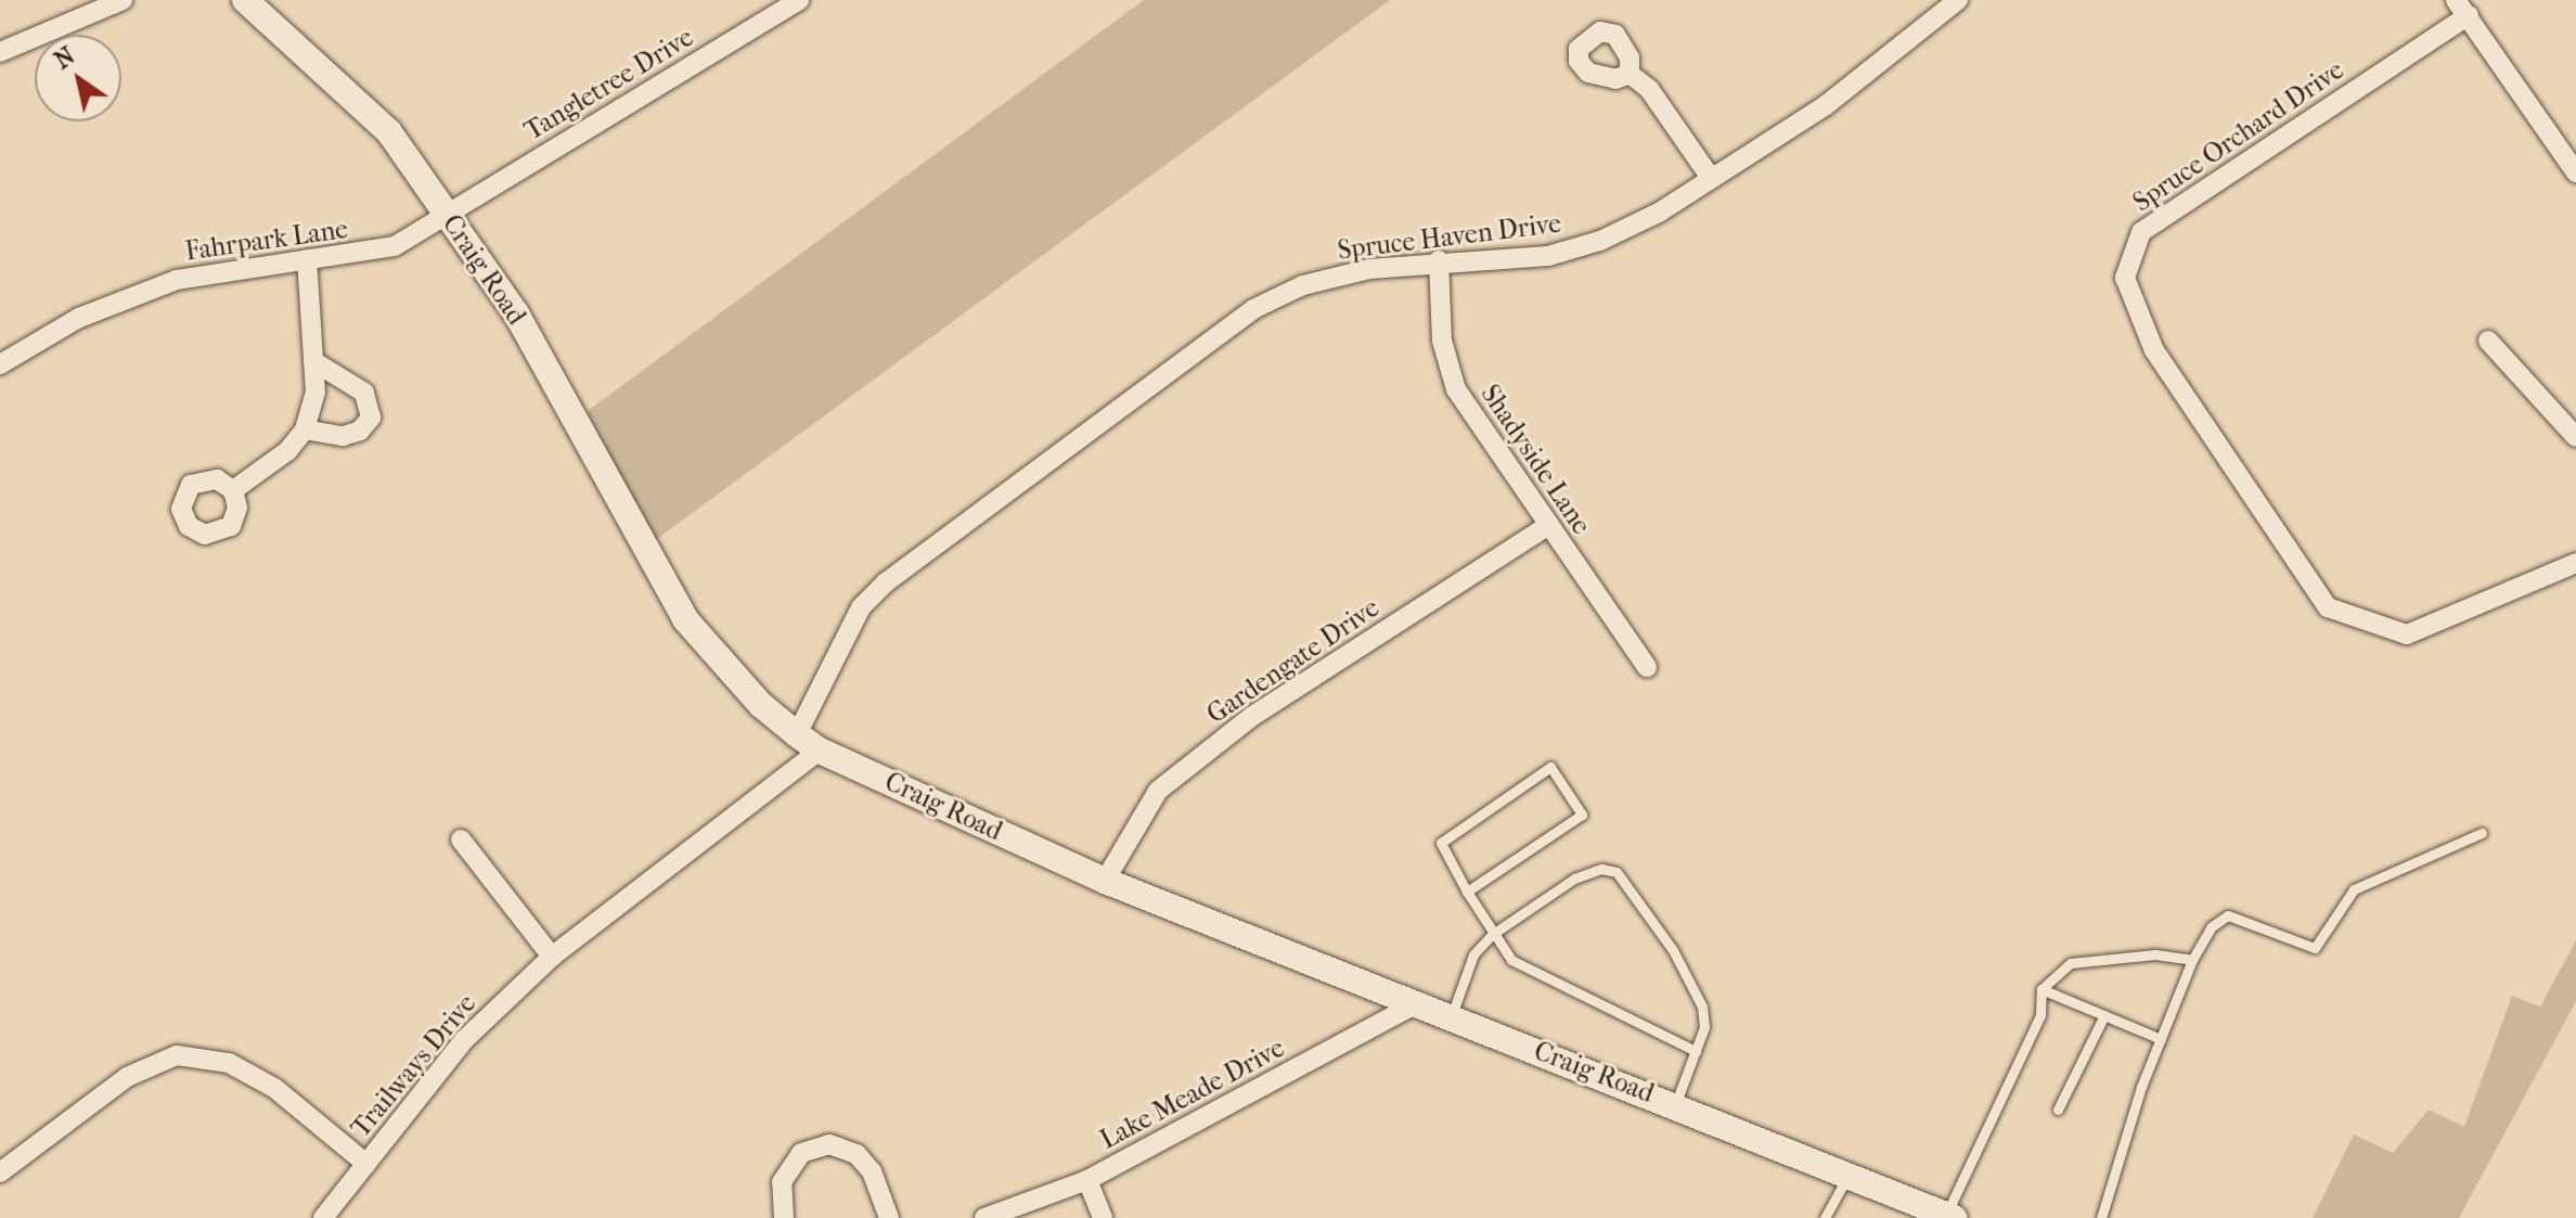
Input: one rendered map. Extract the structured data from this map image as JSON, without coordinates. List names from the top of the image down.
{
  "streets": {
    "main road": ["Craig Road"],
    "street": [
      "Tangletree Drive",
      "Spruce Orchard Drive",
      "Spruce Haven Drive",
      "Fahrpark Lane",
      "Shadyside Lane",
      "Gardengate Drive",
      "Trailways Drive",
      "Lake Meade Drive"
    ]
  },
  "crossings": [
    ["Tangletree Drive", "Fahrpark Lane"],
    ["Tangletree Drive", "Craig Road"],
    ["Spruce Haven Drive", "Craig Road"],
    ["Spruce Haven Drive", "Shadyside Lane"],
    ["Fahrpark Lane", "Craig Road"],
    ["Craig Road", "Gardengate Drive"],
    ["Craig Road", "Trailways Drive"],
    ["Craig Road", "Lake Meade Drive"],
    ["Shadyside Lane", "Gardengate Drive"]
  ],
  "north": "top left"
}
